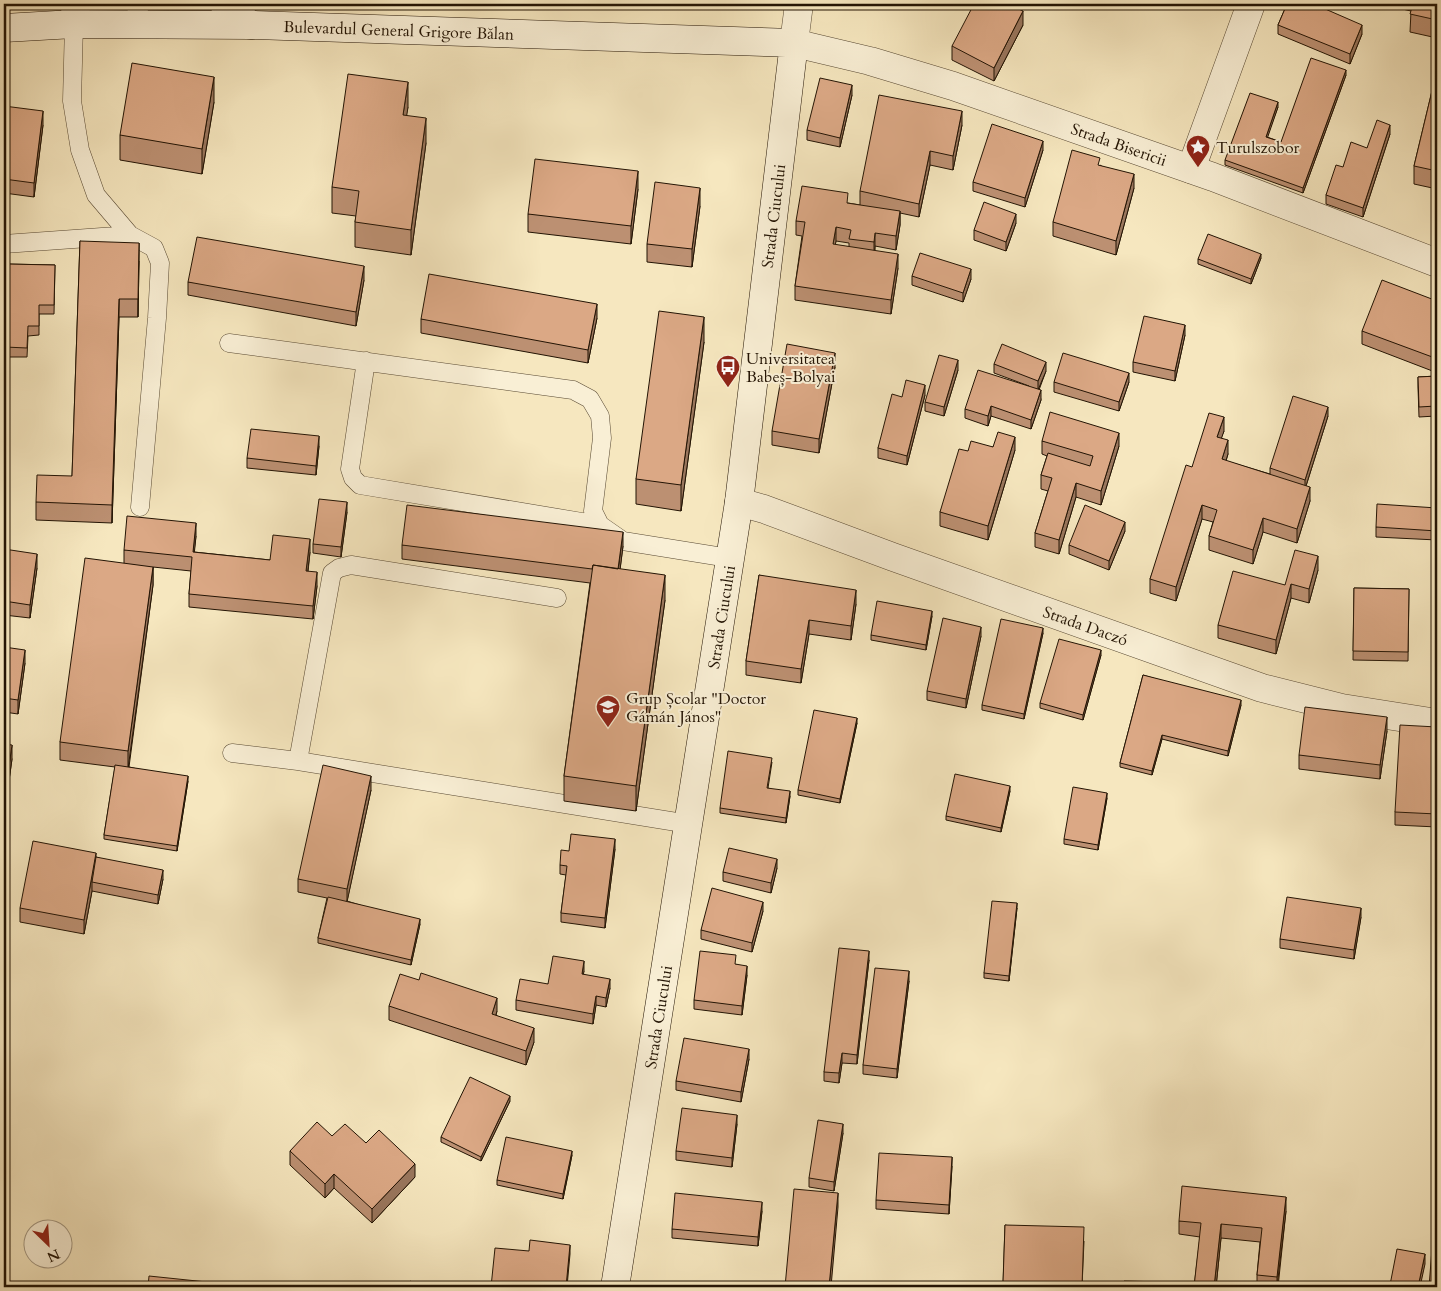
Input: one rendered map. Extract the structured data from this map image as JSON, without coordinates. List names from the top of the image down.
{
  "streets": {
    "main road": [
      "Bulevardul General Grigore Bălan",
      "Strada Bisericii",
      "Strada Ciucului",
      "Strada Daczó"
    ]
  },
  "crossings": [
    ["Bulevardul General Grigore Bălan", "Strada Bisericii"],
    ["Bulevardul General Grigore Bălan", "Strada Ciucului"],
    ["Strada Bisericii", "Strada Ciucului"],
    ["Strada Ciucului", "Strada Daczó"]
  ],
  "places": {
    "place": ["Turulszobor"],
    "bus stop": ["Universitatea Babeș-Bolyai"],
    "school or university": ["Grup Școlar \"Doctor Gámán János\""]
  },
  "north": "bottom right"
}
